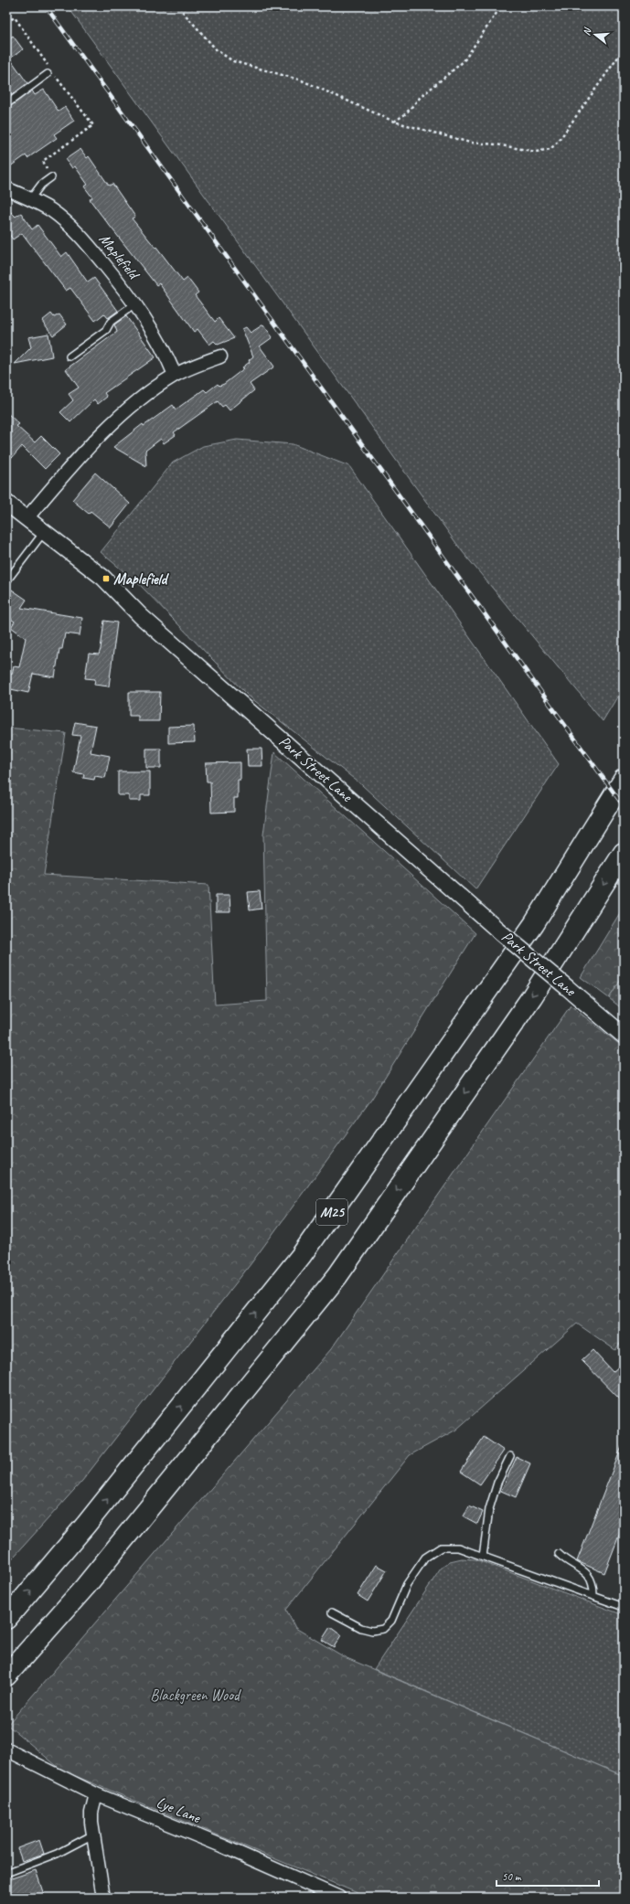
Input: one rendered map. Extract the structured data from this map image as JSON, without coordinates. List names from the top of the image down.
{
  "streets": {
    "highway": ["M25"],
    "street": ["Maplefield", "Park Street Lane", "Lye Lane"]
  },
  "parks": ["Blackgreen Wood"],
  "places": {
    "transit": ["Maplefield"]
  },
  "scale_bar": "50 m",
  "north": "left"
}
